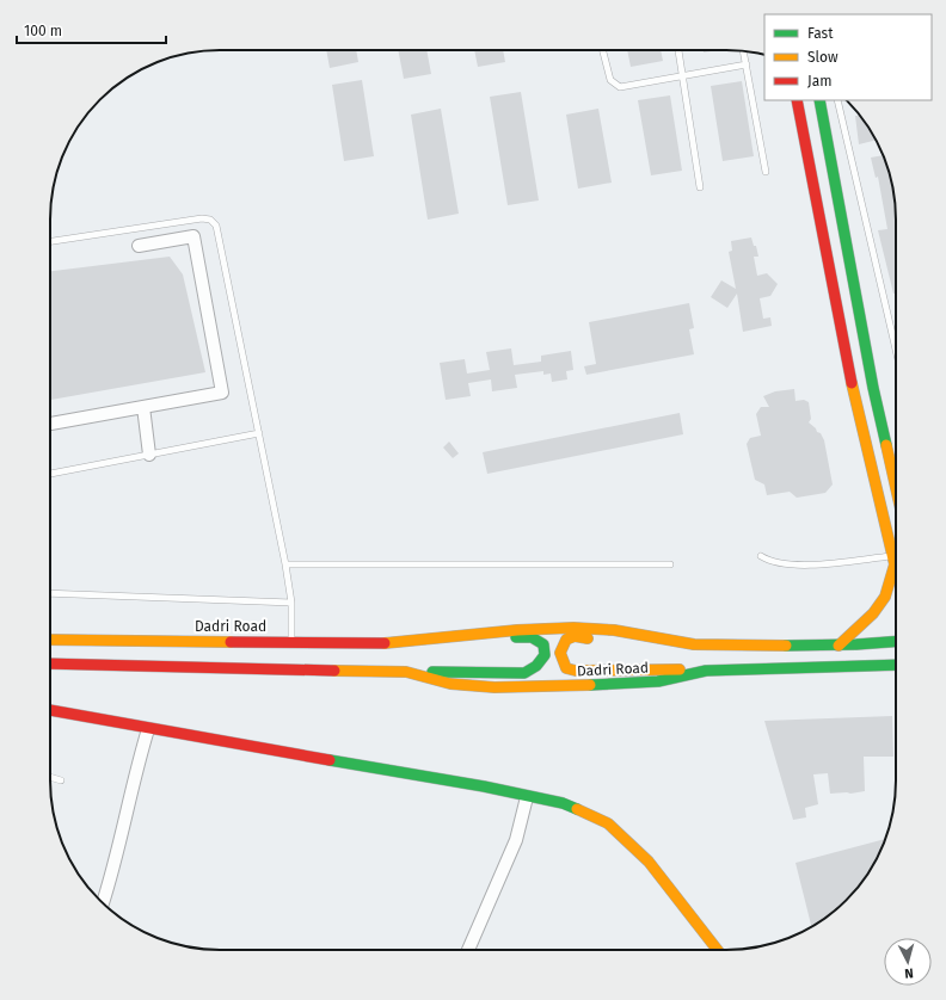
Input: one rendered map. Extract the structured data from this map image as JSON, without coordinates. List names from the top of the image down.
{
  "streets": {
    "main road": ["Dadri Road"]
  },
  "legend": ["Fast", "Slow", "Jam"],
  "scale_bar": "100 m",
  "north": "bottom"
}
